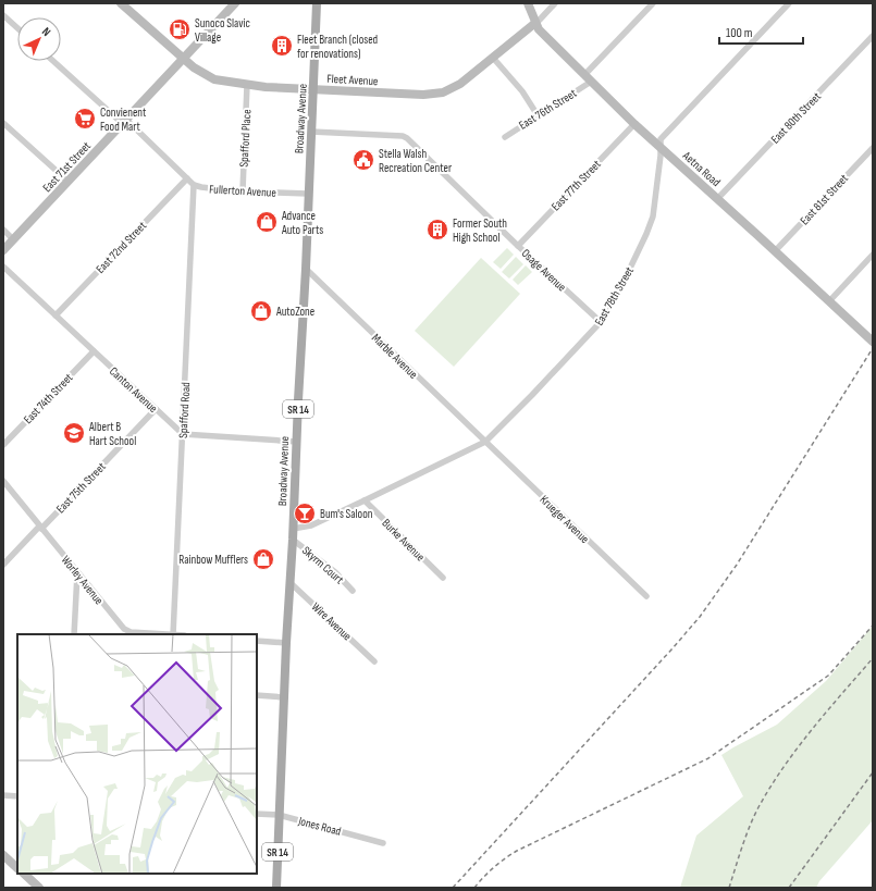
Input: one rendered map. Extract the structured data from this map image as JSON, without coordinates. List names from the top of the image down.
{
  "streets": {
    "main road": ["Broadway Avenue", "SR 14"],
    "street": [
      "Fleet Avenue",
      "East 76th Street",
      "East 80th Street",
      "Spafford Place",
      "East 71st Street",
      "Aetna Road",
      "East 77th Street",
      "Fullerton Avenue",
      "East 81st Street",
      "East 72nd Street",
      "Osage Avenue",
      "East 78th Street",
      "Marble Avenue",
      "Canton Avenue",
      "East 74th Street",
      "Spafford Road",
      "East 75th Street",
      "Krueger Avenue",
      "Burke Avenue",
      "Skyrm Court",
      "Worley Avenue",
      "Wire Avenue",
      "Jones Road"
    ]
  },
  "crossings": [
    ["Fleet Avenue", "Broadway Avenue"],
    ["Fleet Avenue", "Spafford Place"],
    ["Fleet Avenue", "East 71st Street"],
    ["Fleet Avenue", "Aetna Road"],
    ["East 76th Street", "Aetna Road"],
    ["East 80th Street", "Aetna Road"],
    ["Broadway Avenue", "Fullerton Avenue"],
    ["Broadway Avenue", "Osage Avenue"],
    ["Broadway Avenue", "East 78th Street"],
    ["Broadway Avenue", "Marble Avenue"],
    ["Broadway Avenue", "Skyrm Court"],
    ["Broadway Avenue", "Wire Avenue"],
    ["Broadway Avenue", "Jones Road"],
    ["Spafford Place", "Fullerton Avenue"],
    ["East 71st Street", "Fullerton Avenue"],
    ["Aetna Road", "East 77th Street"],
    ["Aetna Road", "East 81st Street"],
    ["Aetna Road", "East 78th Street"],
    ["East 77th Street", "Osage Avenue"],
    ["Fullerton Avenue", "East 72nd Street"],
    ["Fullerton Avenue", "Spafford Road"],
    ["East 72nd Street", "Canton Avenue"],
    ["Osage Avenue", "East 78th Street"],
    ["East 78th Street", "Marble Avenue"],
    ["East 78th Street", "Krueger Avenue"],
    ["East 78th Street", "Burke Avenue"],
    ["Marble Avenue", "Krueger Avenue"],
    ["Canton Avenue", "East 74th Street"],
    ["Canton Avenue", "Spafford Road"],
    ["Canton Avenue", "East 75th Street"],
    ["East 75th Street", "Worley Avenue"]
  ],
  "places": {
    "fuel station": ["Sunoco Slavic Village"],
    "building": ["Fleet Branch (closed for renovations)", "Former South High School"],
    "supermarket": ["Convienent Food Mart"],
    "public building": ["Stella Walsh Recreation Center"],
    "shop": ["Advance Auto Parts", "AutoZone", "Rainbow Mufflers"],
    "school or university": ["Albert B Hart School"],
    "bar": ["Bum's Saloon"]
  },
  "scale_bar": "100 m",
  "north": "top right"
}
